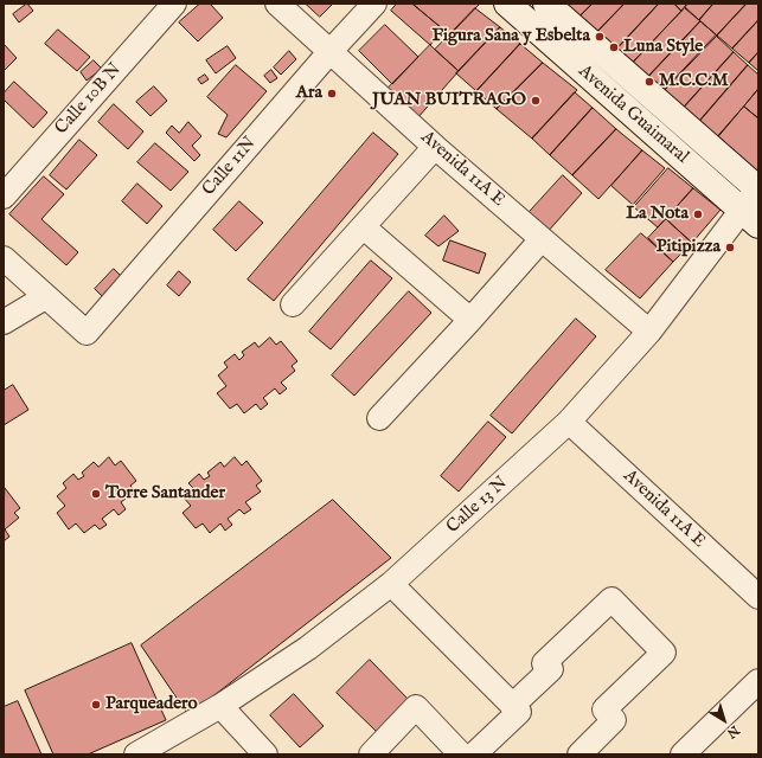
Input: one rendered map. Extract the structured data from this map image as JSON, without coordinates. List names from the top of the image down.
{
  "streets": {
    "street": [
      "Calle 10B N",
      "Avenida Guaimaral",
      "Calle 11N",
      "Avenida 11A E",
      "Calle 13 N"
    ]
  },
  "crossings": [
    ["Avenida Guaimaral", "Calle 13 N"],
    ["Calle 11N", "Avenida 11A E"],
    ["Avenida 11A E", "Calle 13 N"]
  ],
  "places": [
    "Figura Sana y Esbelta",
    "Luna Style",
    "M.C.C.M",
    "Ara",
    "JUAN BUITRAGO",
    "La Nota",
    "Pitipizza",
    "Torre Santander",
    "Parqueadero"
  ],
  "north": "bottom right"
}
